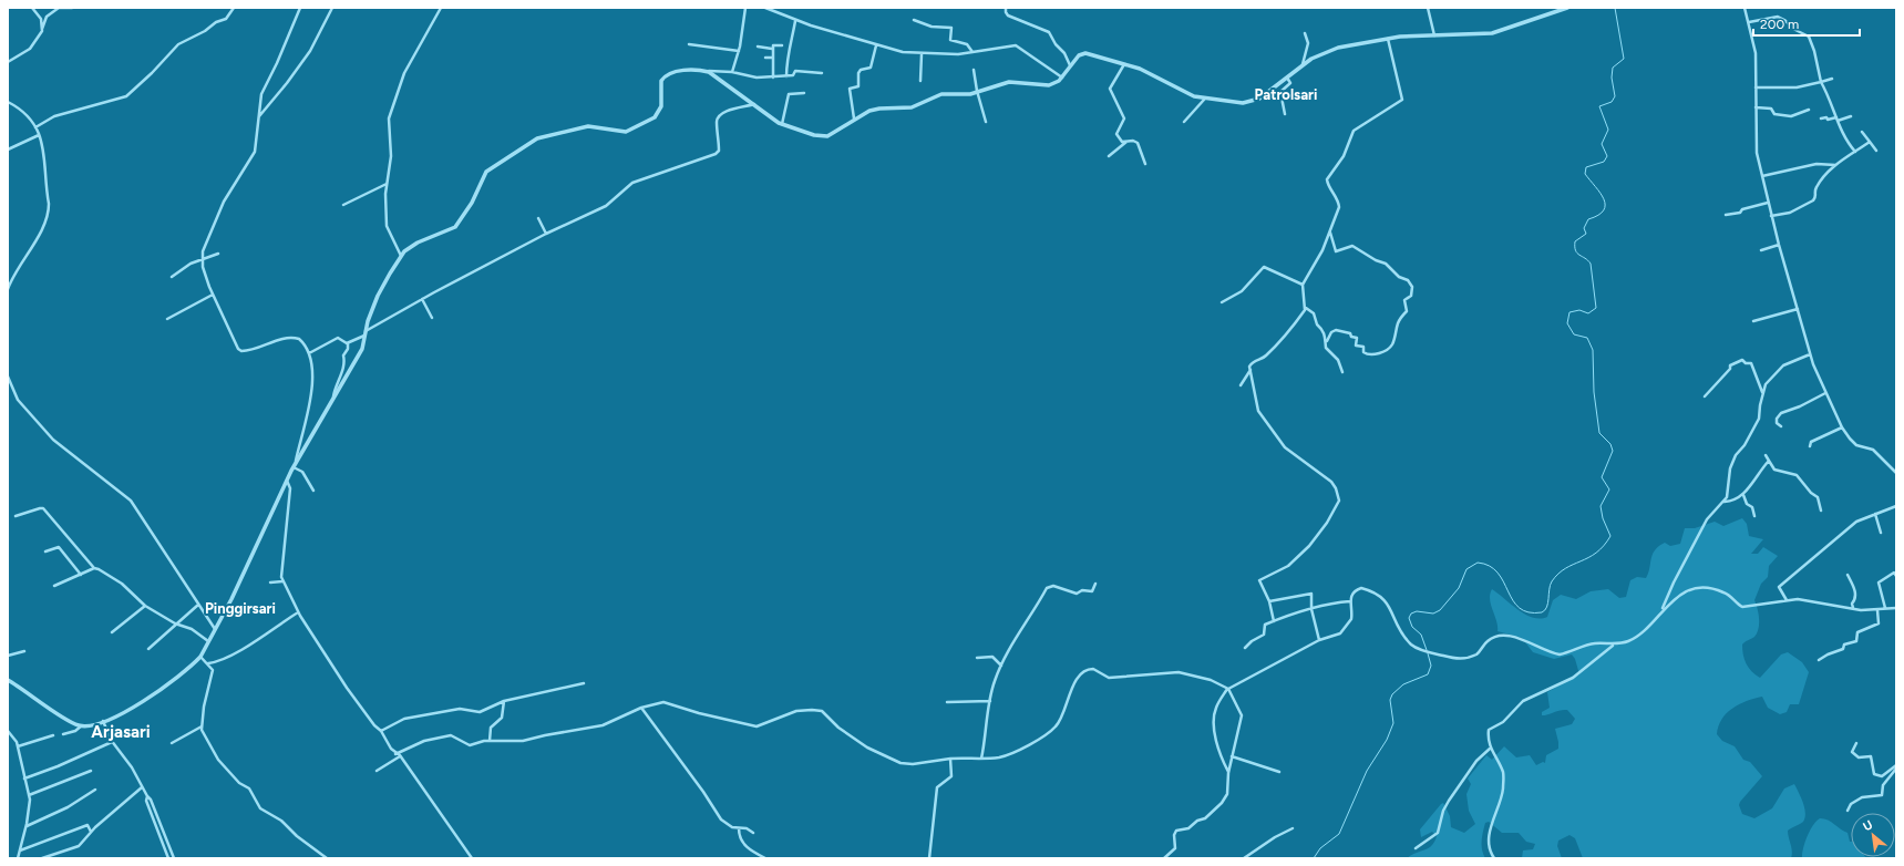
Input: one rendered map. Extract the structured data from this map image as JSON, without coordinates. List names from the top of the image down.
{
  "districts": ["Patrolsari", "Pinggirsari", "Arjasari"],
  "scale_bar": "200 m",
  "north": "top left"
}
